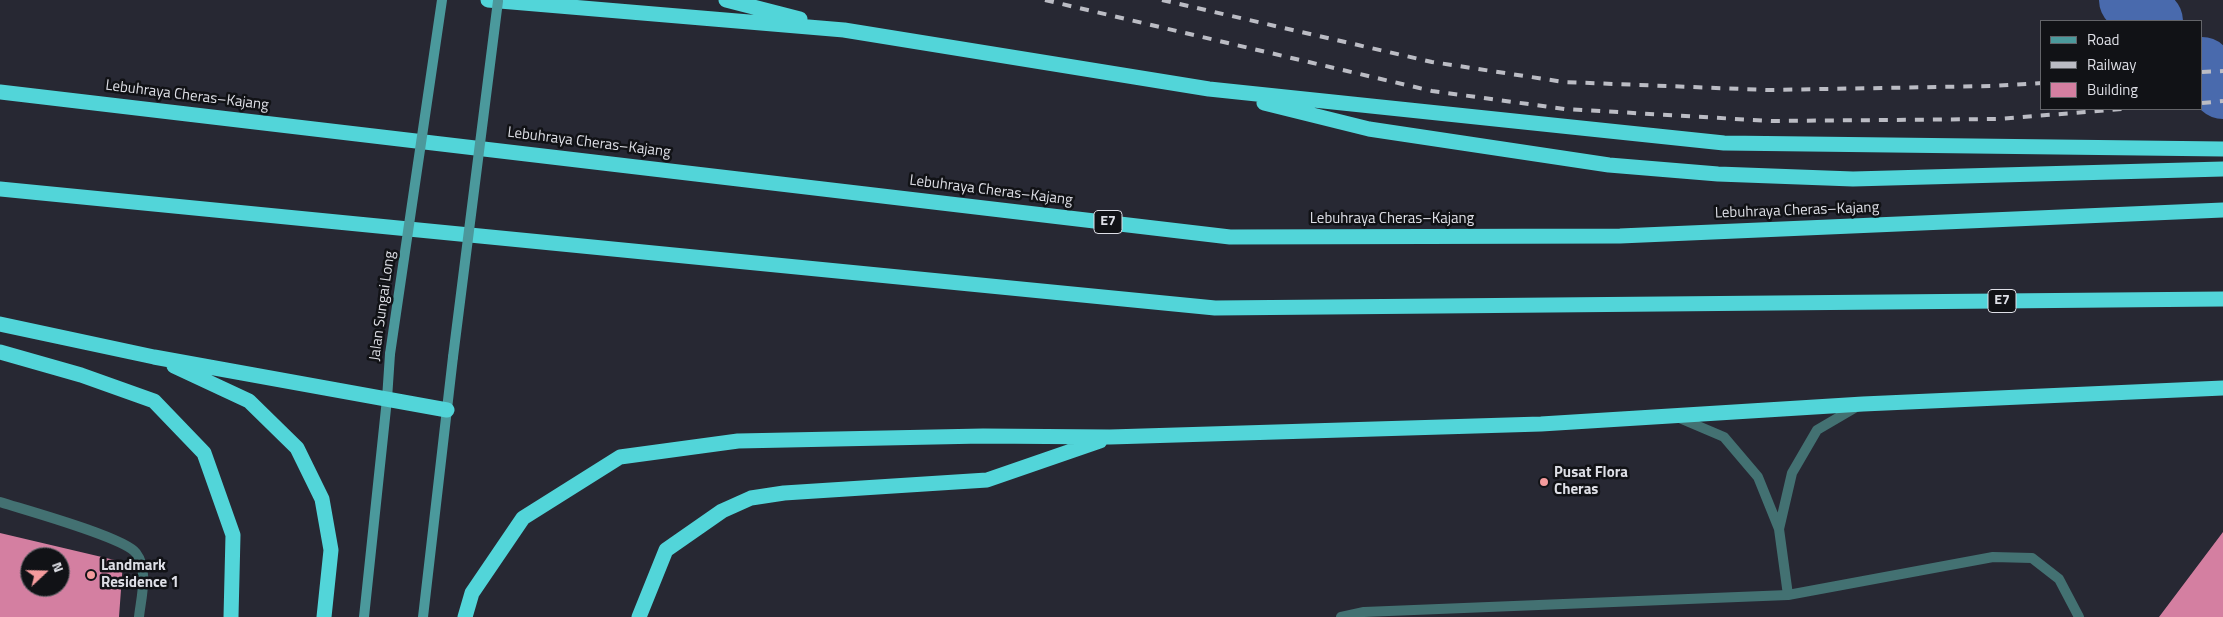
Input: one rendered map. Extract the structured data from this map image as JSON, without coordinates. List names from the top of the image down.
{
  "streets": {
    "highway": ["Lebuhraya Cheras–Kajang", "E7"],
    "street": ["Jalan Sungai Long"]
  },
  "places": ["Pusat Flora Cheras", "Landmark Residence 1"],
  "legend": ["Road", "Railway", "Building"],
  "north": "right"
}
